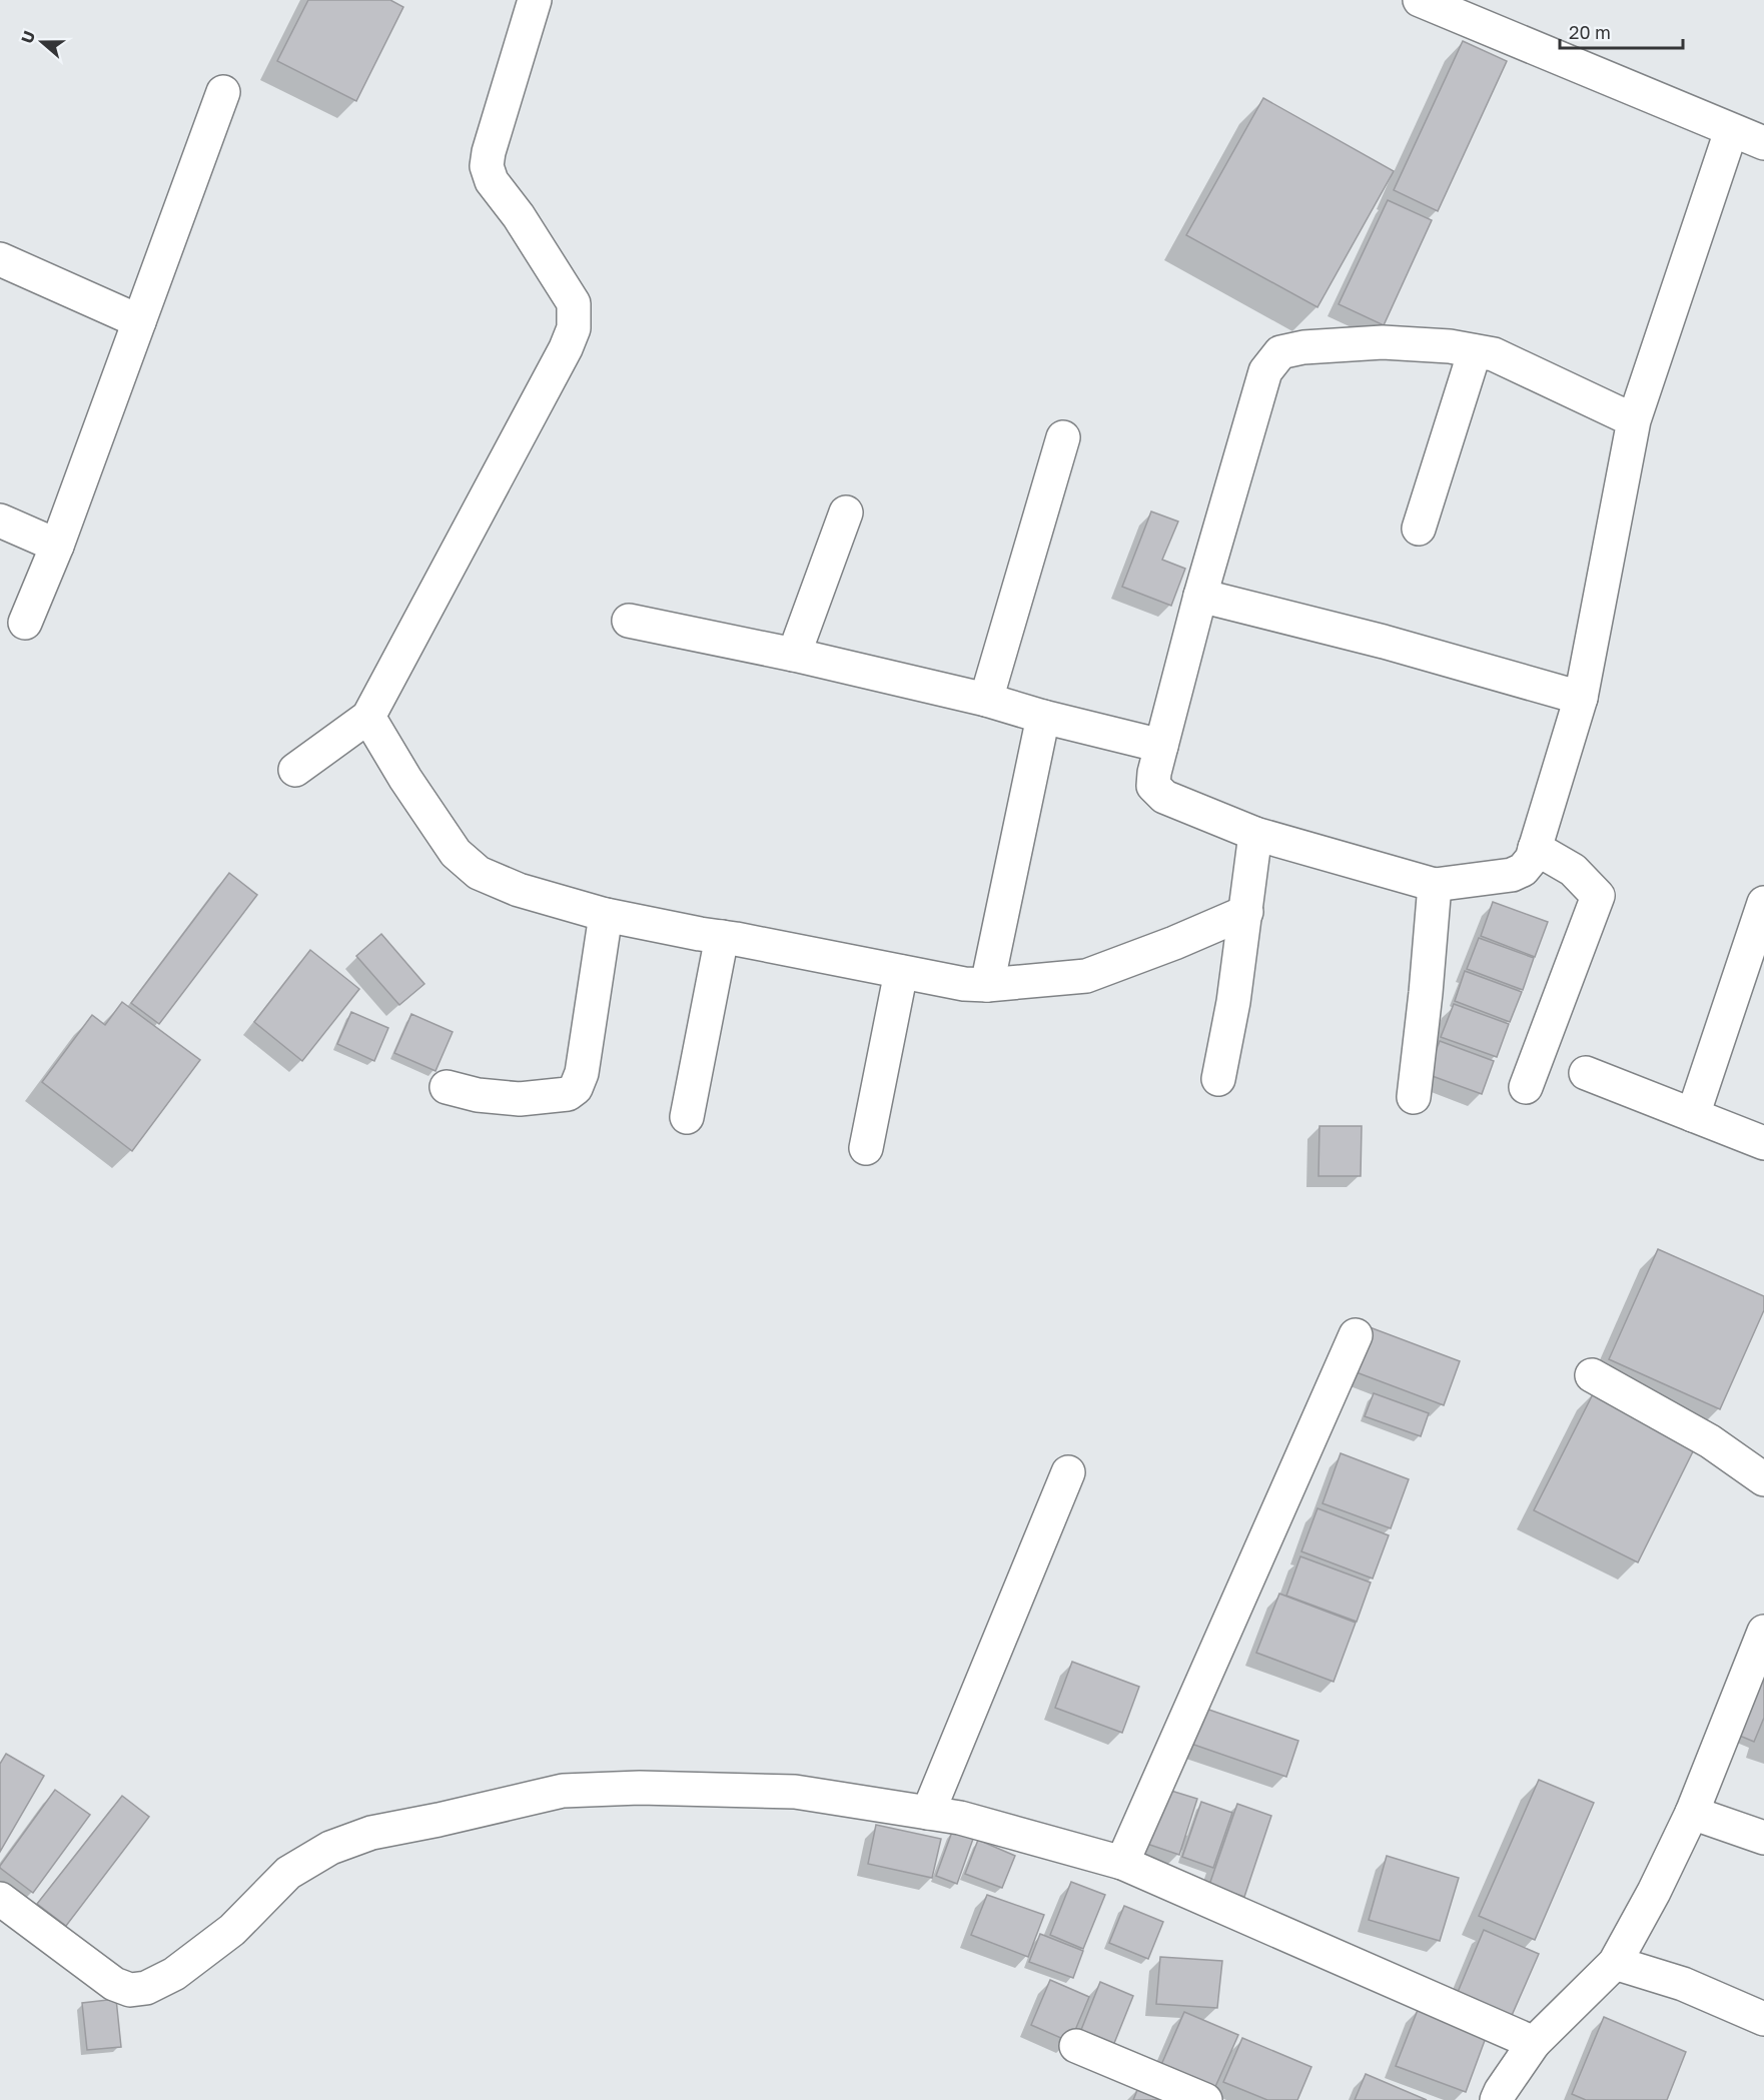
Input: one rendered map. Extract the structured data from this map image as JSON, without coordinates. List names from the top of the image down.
{
  "scale_bar": "20 m",
  "north": "left"
}
